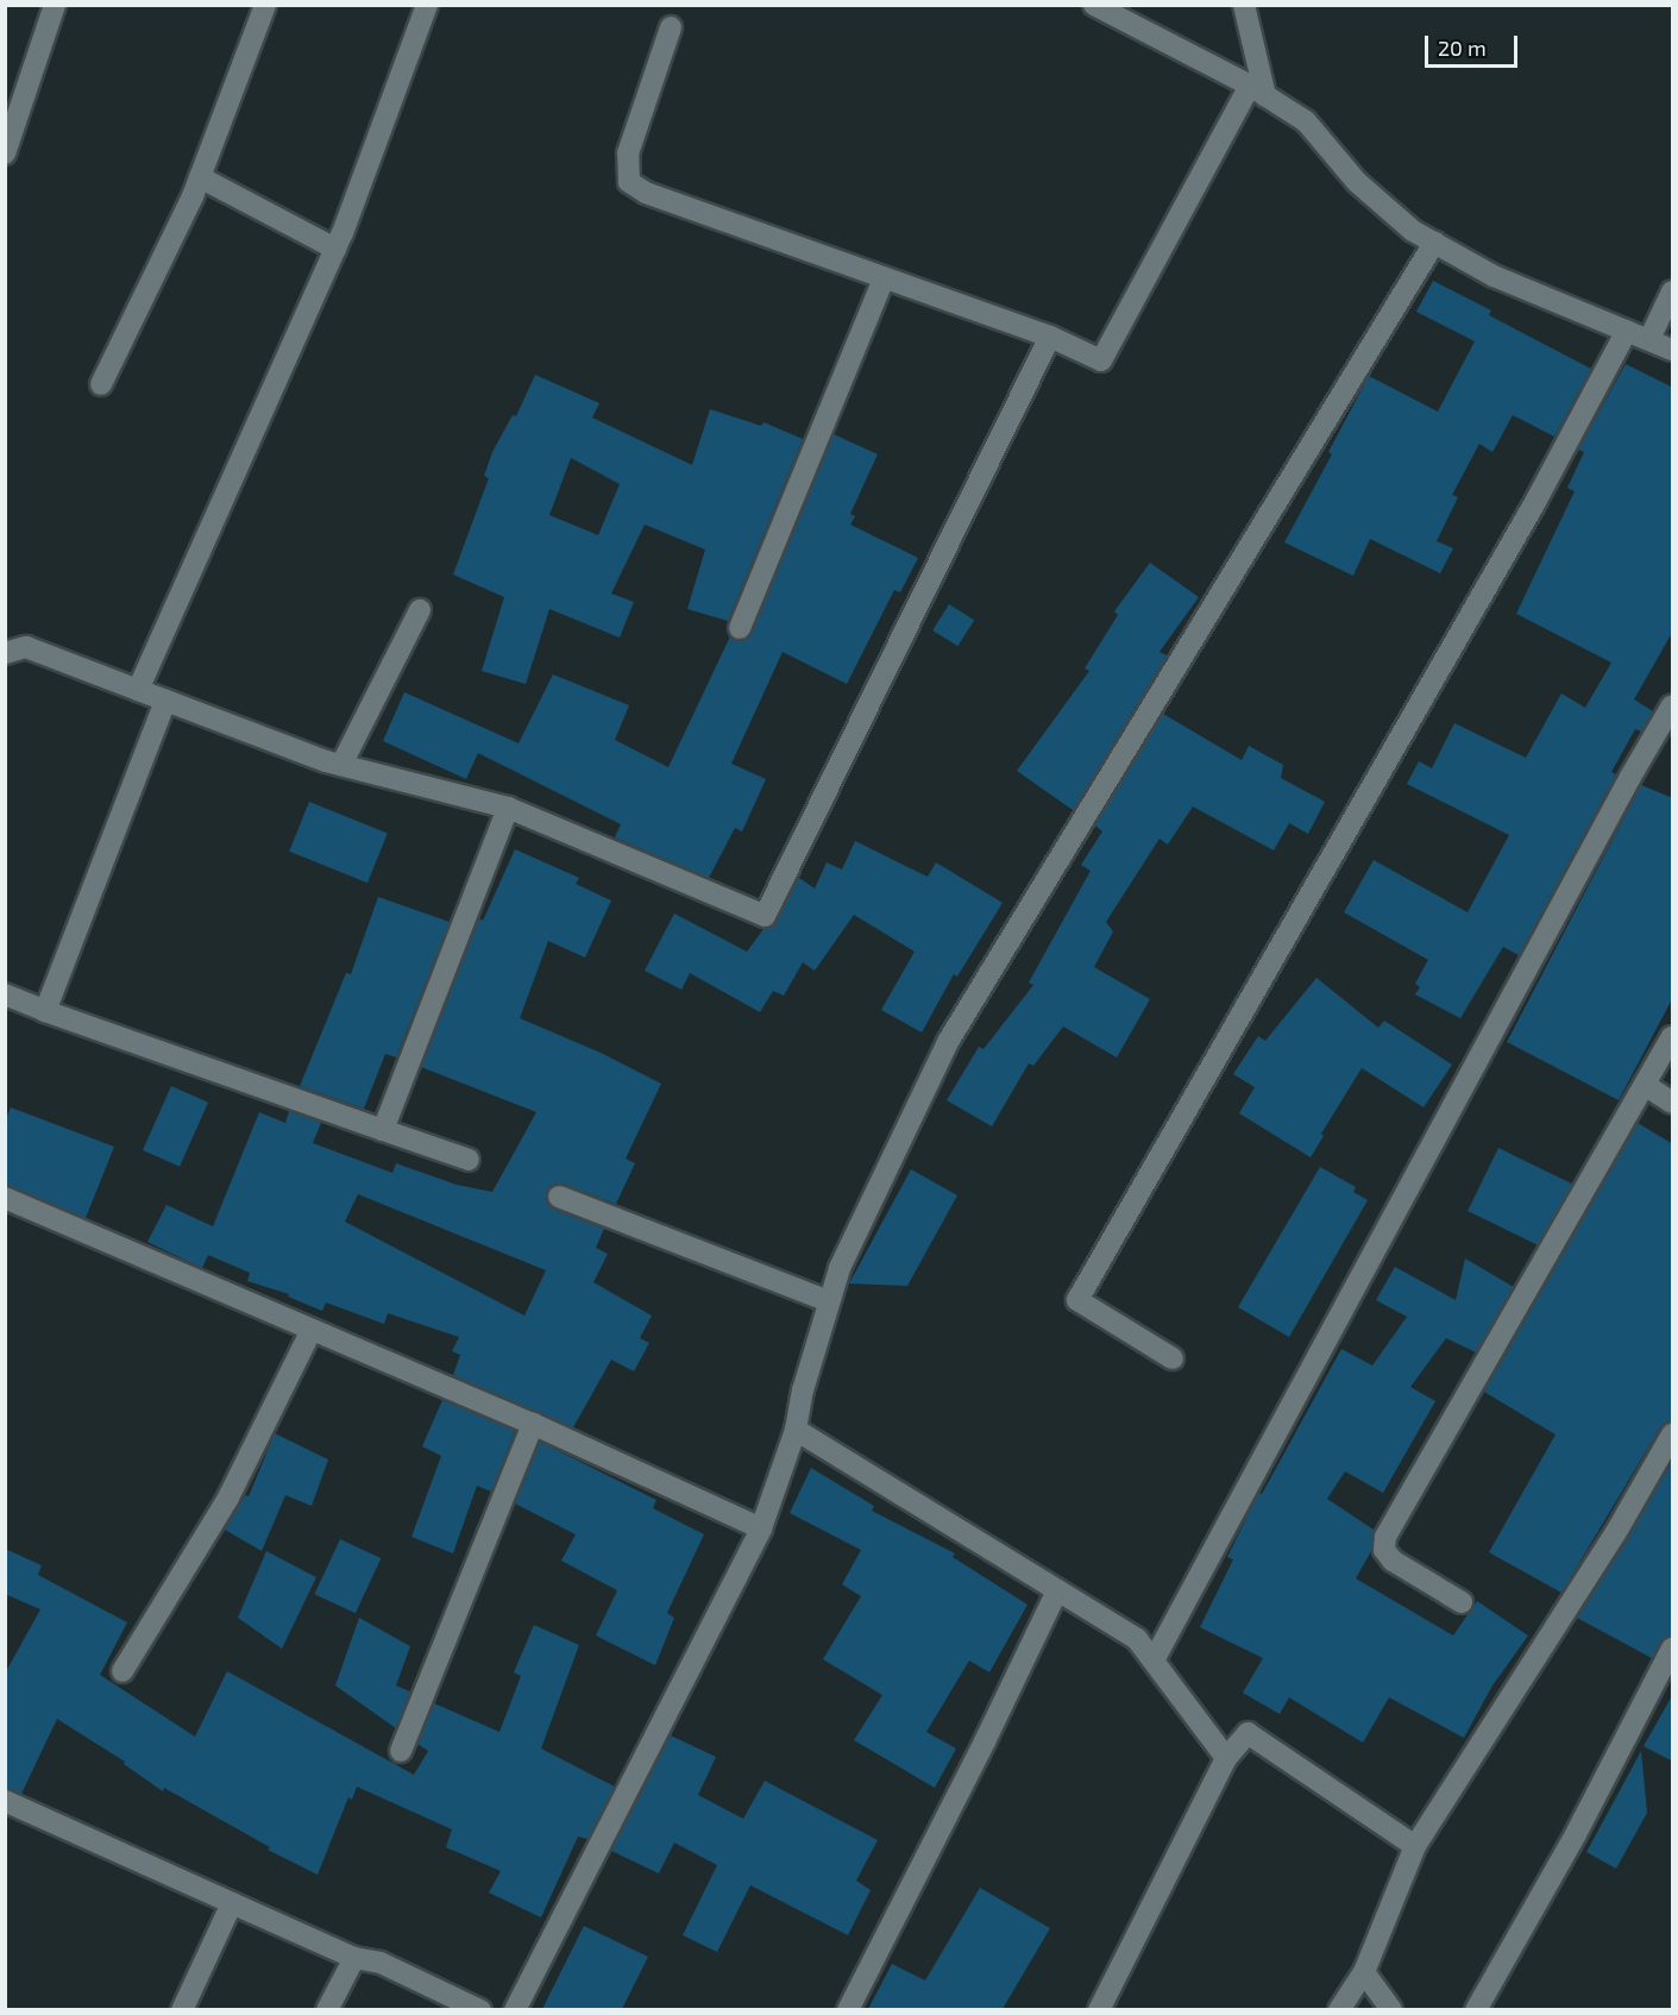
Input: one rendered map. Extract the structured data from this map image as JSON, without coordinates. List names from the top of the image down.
{
  "scale_bar": "20 m"
}
